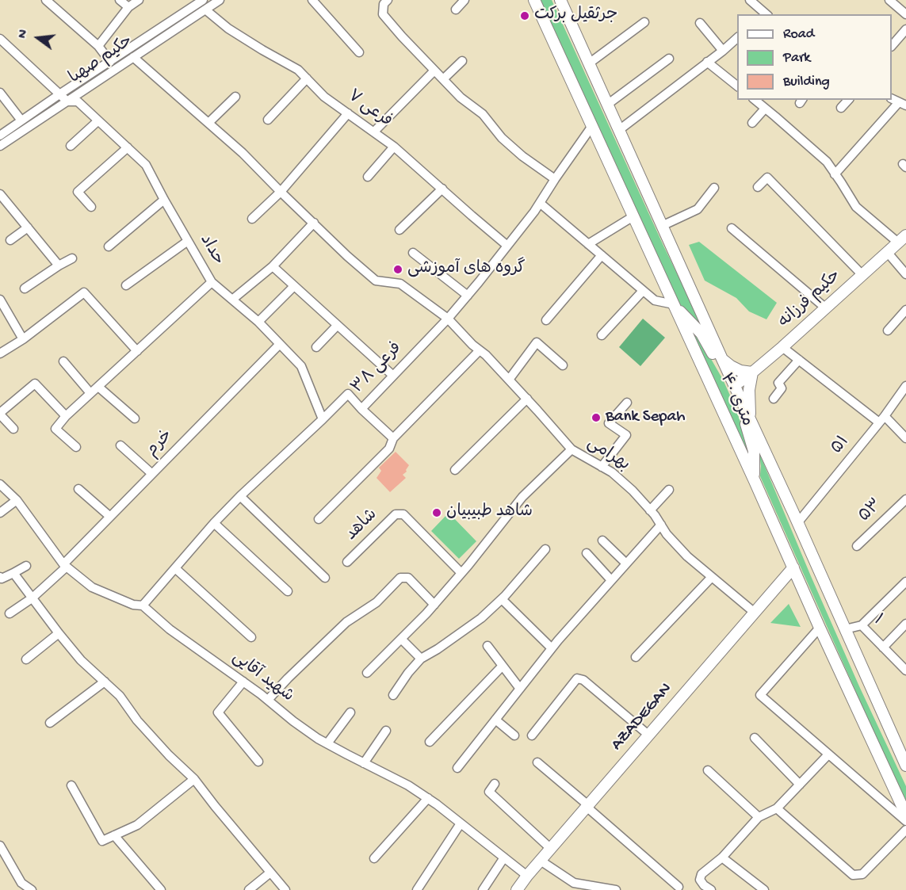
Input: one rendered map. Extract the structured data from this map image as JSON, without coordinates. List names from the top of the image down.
{
  "streets": {
    "main road": ["حکیم فرزانه", "۴۰ متری", "AZADEGAN"],
    "street": [
      "حکیم صهبا",
      "فرعی ۷",
      "حداد",
      "فرعی ۳۸",
      "خرم",
      "۵۱",
      "بهرامی",
      "۵۳",
      "شاهد",
      "۱",
      "شهید آقایی"
    ]
  },
  "crossings": [
    ["حکیم صهبا", "فرعی ۷"],
    ["حکیم صهبا", "حداد"],
    ["حکیم صهبا", "بهرامی"],
    ["فرعی ۷", "فرعی ۳۸"],
    ["حداد", "فرعی ۳۸"],
    ["حداد", "خرم"],
    ["حکیم فرزانه", "۴۰ متری"],
    ["فرعی ۳۸", "۴۰ متری"],
    ["فرعی ۳۸", "بهرامی"],
    ["فرعی ۳۸", "شهید آقایی"],
    ["۴۰ متری", "۵۱"],
    ["۴۰ متری", "۱"],
    ["۴۰ متری", "AZADEGAN"],
    ["خرم", "شهید آقایی"],
    ["بهرامی", "AZADEGAN"],
    ["شهید آقایی", "AZADEGAN"]
  ],
  "places": [
    "جرثقیل برکت",
    "گروه های آموزشی",
    "Bank Sepah",
    "شاهد طبیبیان"
  ],
  "legend": ["Road", "Park", "Building"],
  "north": "left"
}
